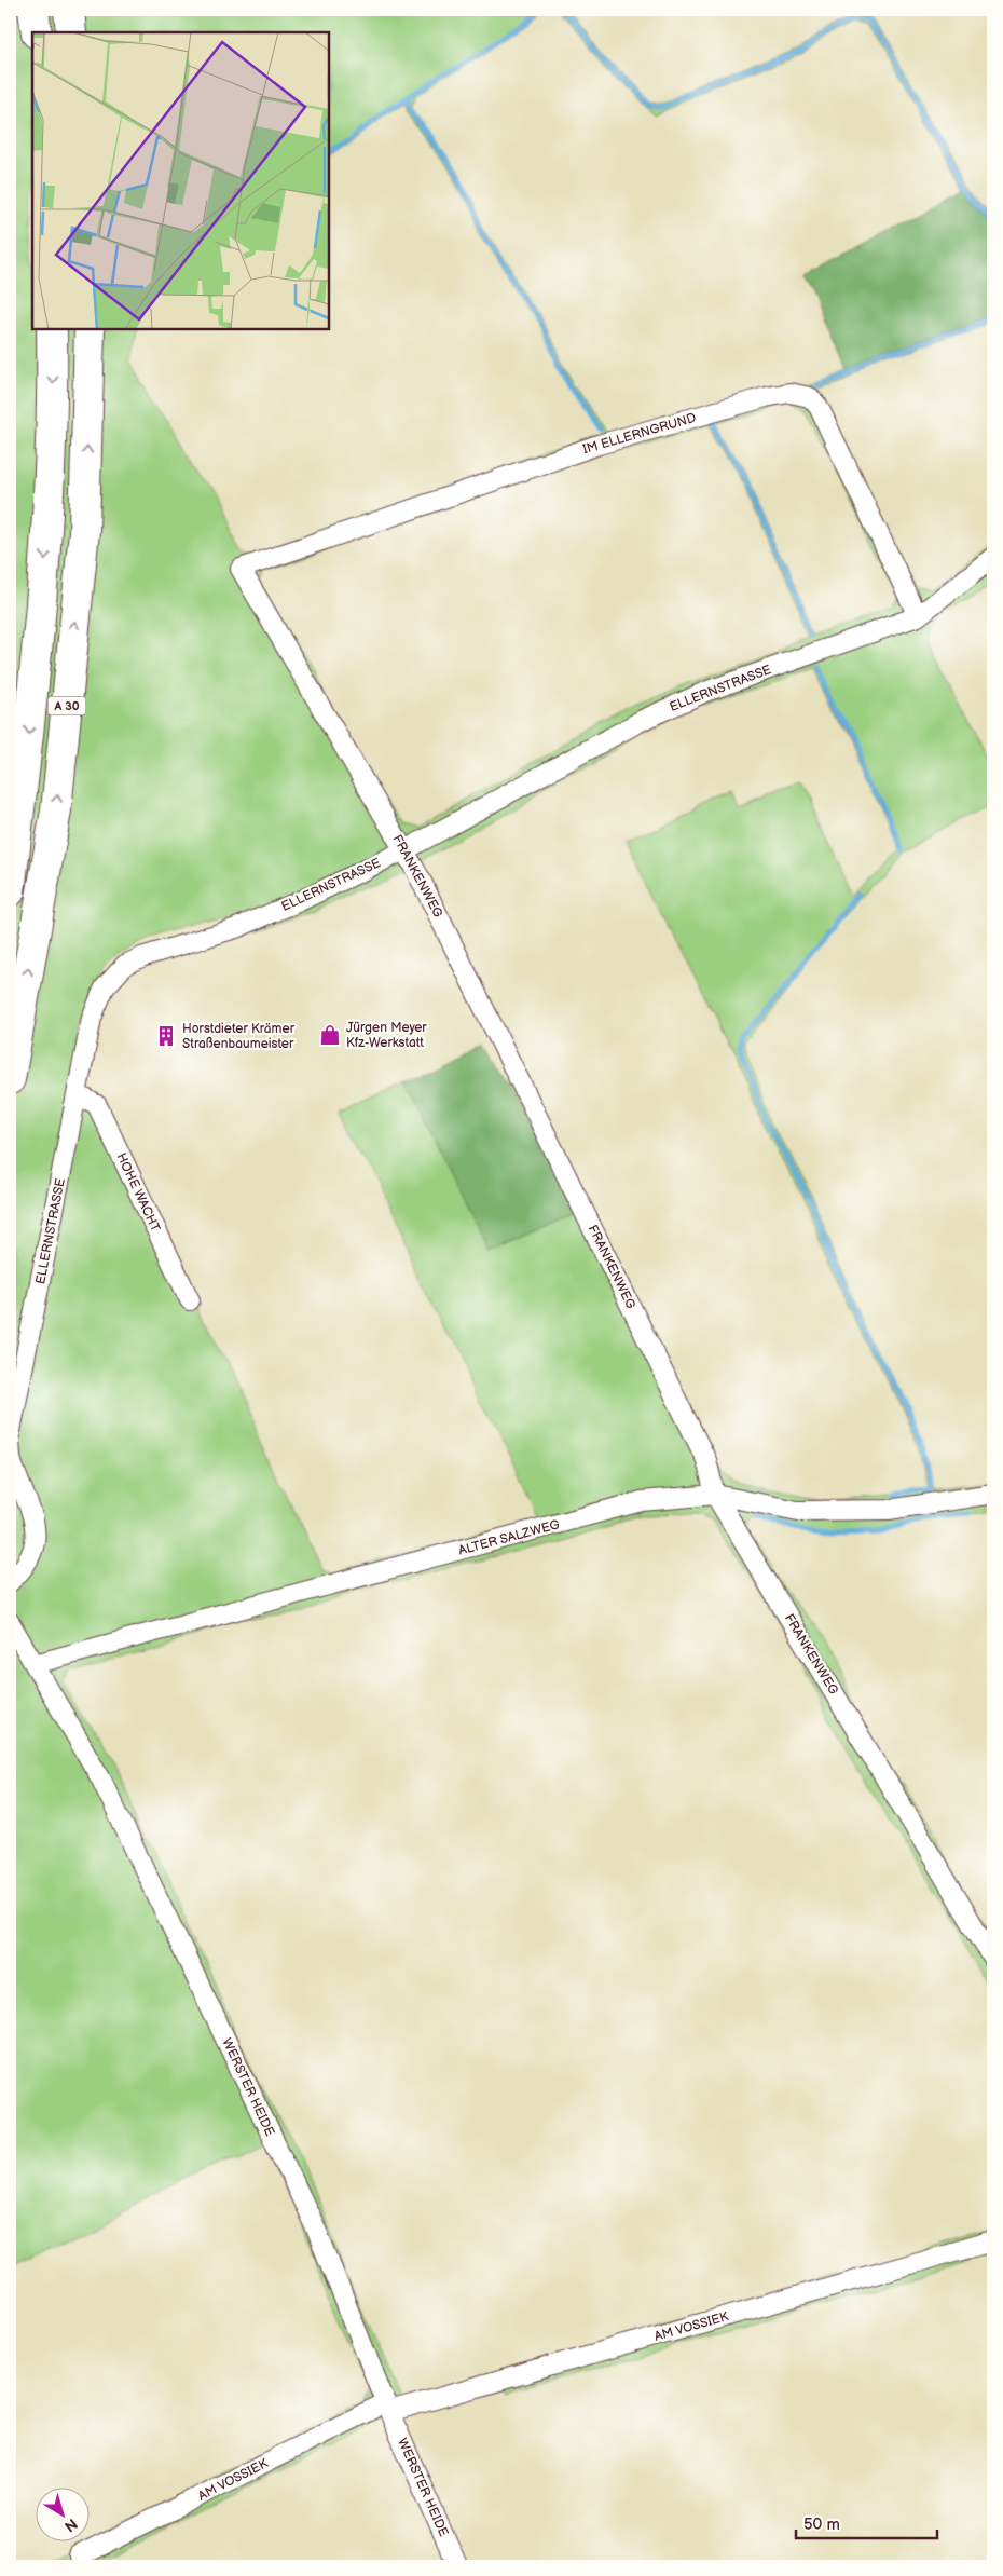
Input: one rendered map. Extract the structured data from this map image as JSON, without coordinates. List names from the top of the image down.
{
  "streets": {
    "highway": ["A 30"],
    "street": [
      "IM ELLERNGRUND",
      "ELLERNSTRASSE",
      "FRANKENWEG",
      "HOHE WACHT",
      "ALTER SALZWEG",
      "WERSTER HEIDE",
      "AM VOSSIEK"
    ]
  },
  "crossings": [
    ["IM ELLERNGRUND", "ELLERNSTRASSE"],
    ["IM ELLERNGRUND", "FRANKENWEG"],
    ["ELLERNSTRASSE", "FRANKENWEG"],
    ["ELLERNSTRASSE", "HOHE WACHT"],
    ["FRANKENWEG", "ALTER SALZWEG"],
    ["ALTER SALZWEG", "WERSTER HEIDE"],
    ["WERSTER HEIDE", "AM VOSSIEK"]
  ],
  "places": {
    "shop": ["Jürgen Meyer Kfz-Werkstatt"],
    "building": ["Horstdieter Krämer Straßenbaumeister"]
  },
  "scale_bar": "50 m",
  "north": "bottom right"
}
